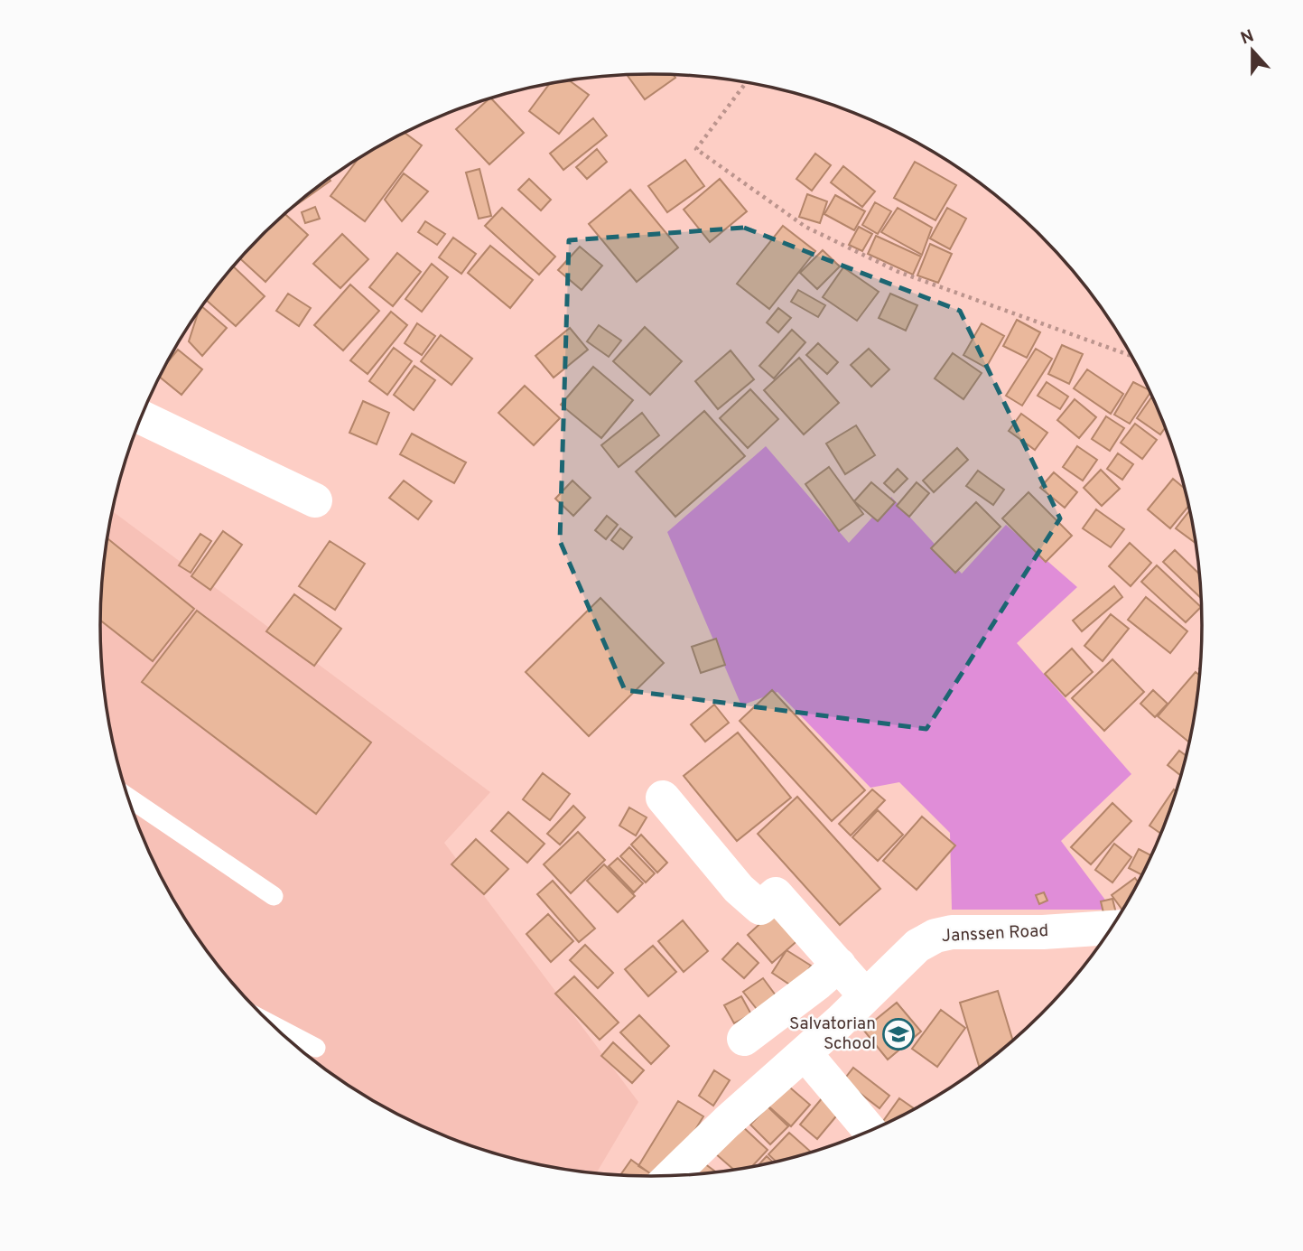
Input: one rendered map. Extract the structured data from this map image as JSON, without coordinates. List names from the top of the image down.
{
  "streets": {
    "street": ["Janssen Road"]
  },
  "places": {
    "school or university": ["Salvatorian School"]
  },
  "north": "top"
}
